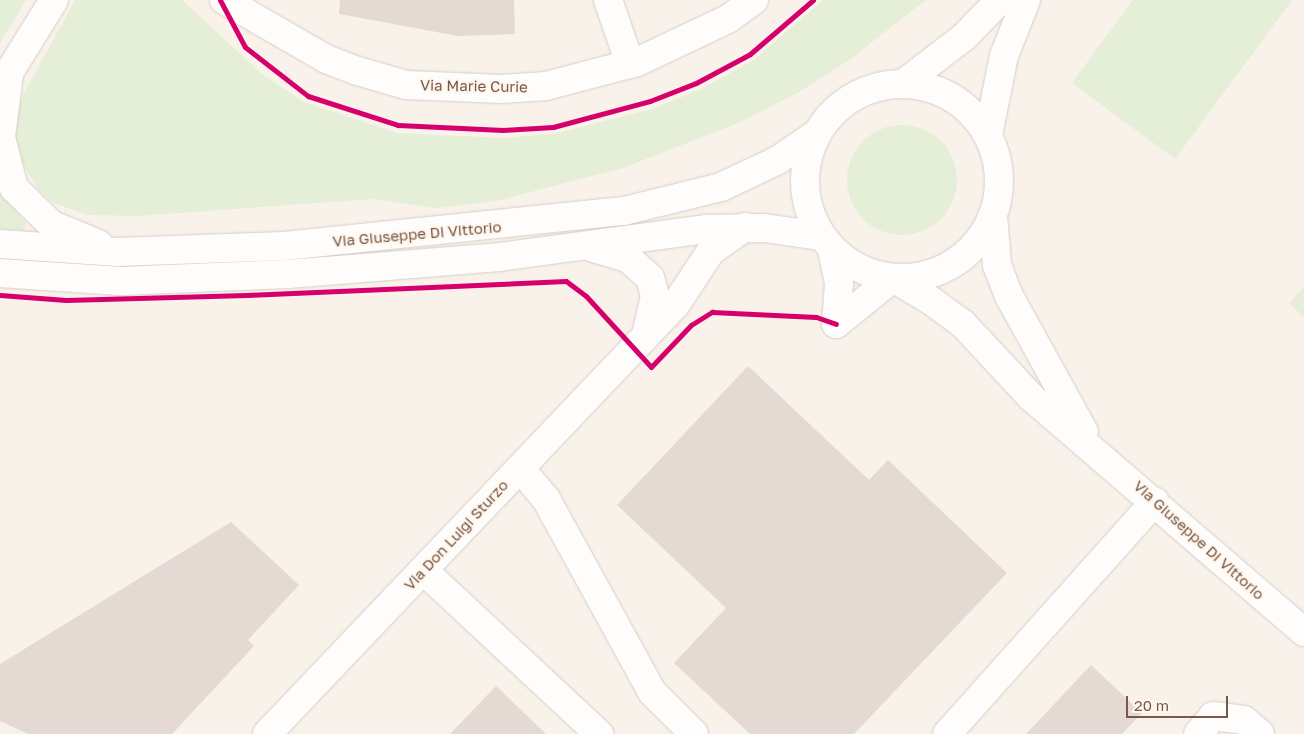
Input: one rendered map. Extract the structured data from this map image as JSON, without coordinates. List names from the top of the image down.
{
  "streets": {
    "street": ["Via Marie Curie", "Via Giuseppe Di Vittorio", "Via Don Luigi Sturzo"]
  },
  "crossings": [
    ["Via Giuseppe Di Vittorio", "Via Don Luigi Sturzo"]
  ],
  "scale_bar": "20 m"
}
